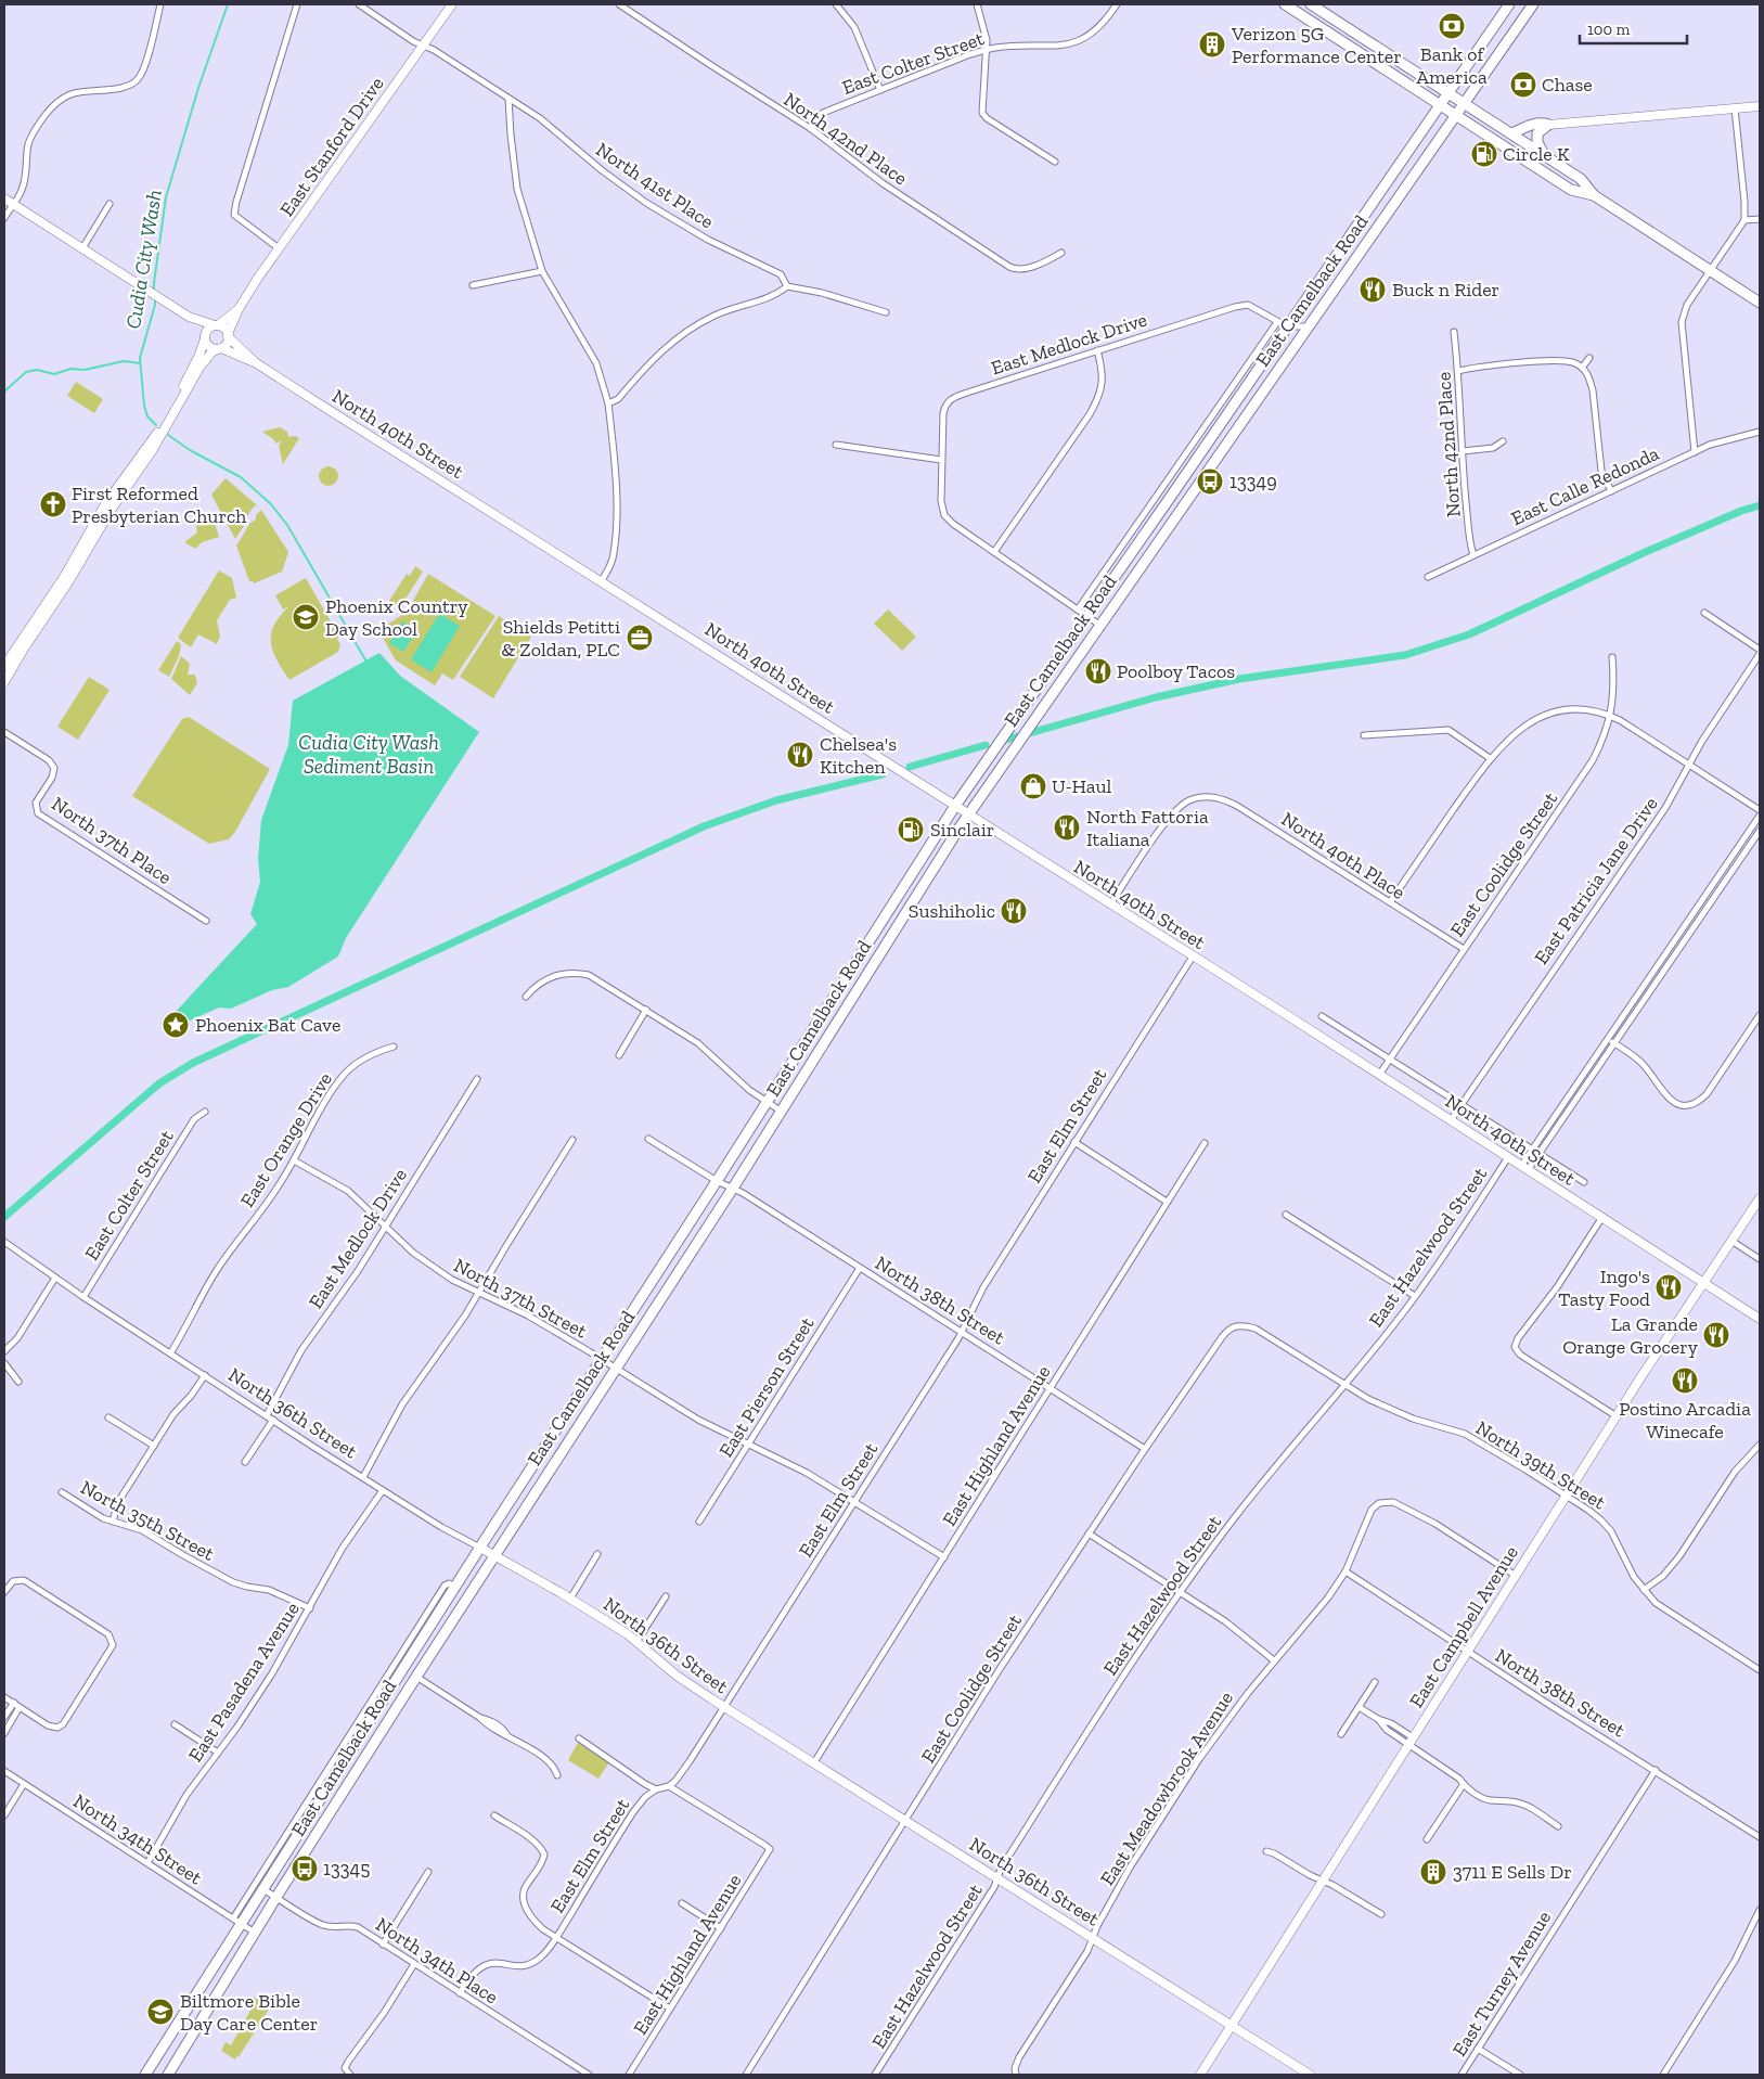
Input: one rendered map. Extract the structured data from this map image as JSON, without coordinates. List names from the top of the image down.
{
  "streets": {
    "main road": [
      "East Stanford Drive",
      "East Camelback Road",
      "North 40th Street",
      "North 36th Street",
      "East Campbell Avenue"
    ],
    "street": [
      "East Colter Street",
      "North 42nd Place",
      "North 41st Place",
      "East Medlock Drive",
      "East Calle Redonda",
      "North 37th Place",
      "North 40th Place",
      "East Coolidge Street",
      "East Patricia Jane Drive",
      "East Elm Street",
      "East Orange Drive",
      "East Hazelwood Street",
      "North 37th Street",
      "North 38th Street",
      "East Pierson Street",
      "East Highland Avenue",
      "North 39th Street",
      "North 35th Street",
      "East Pasadena Avenue",
      "East Meadowbrook Avenue",
      "North 34th Street",
      "North 34th Place",
      "East Turney Avenue"
    ]
  },
  "crossings": [
    ["East Colter Street", "North 42nd Place"],
    ["East Colter Street", "North 36th Street"],
    ["North 42nd Place", "East Calle Redonda"],
    ["East Stanford Drive", "North 41st Place"],
    ["East Stanford Drive", "North 40th Street"],
    ["East Camelback Road", "East Medlock Drive"],
    ["East Camelback Road", "North 40th Street"],
    ["East Camelback Road", "North 37th Street"],
    ["East Camelback Road", "North 38th Street"],
    ["East Camelback Road", "North 36th Street"],
    ["East Camelback Road", "North 34th Street"],
    ["East Camelback Road", "North 34th Place"],
    ["East Medlock Drive", "North 37th Street"],
    ["East Medlock Drive", "North 36th Street"],
    ["North 40th Street", "North 40th Place"],
    ["North 40th Street", "East Coolidge Street"],
    ["North 40th Street", "East Patricia Jane Drive"],
    ["North 40th Street", "East Elm Street"],
    ["North 40th Street", "East Hazelwood Street"],
    ["North 40th Street", "East Campbell Avenue"],
    ["North 40th Place", "East Coolidge Street"],
    ["East Coolidge Street", "North 38th Street"],
    ["East Coolidge Street", "North 36th Street"],
    ["East Coolidge Street", "North 39th Street"],
    ["East Elm Street", "North 37th Street"],
    ["East Elm Street", "North 38th Street"],
    ["East Elm Street", "North 36th Street"],
    ["East Elm Street", "East Highland Avenue"],
    ["East Elm Street", "North 34th Place"],
    ["East Orange Drive", "North 37th Street"],
    ["East Orange Drive", "North 36th Street"],
    ["East Hazelwood Street", "North 36th Street"],
    ["East Hazelwood Street", "North 39th Street"],
    ["North 37th Street", "East Pierson Street"],
    ["North 37th Street", "East Highland Avenue"],
    ["North 38th Street", "East Pierson Street"],
    ["North 38th Street", "East Highland Avenue"],
    ["North 38th Street", "East Campbell Avenue"],
    ["North 38th Street", "East Meadowbrook Avenue"],
    ["North 38th Street", "East Turney Avenue"],
    ["North 36th Street", "East Highland Avenue"],
    ["North 36th Street", "East Campbell Avenue"],
    ["North 36th Street", "East Pasadena Avenue"],
    ["North 36th Street", "East Meadowbrook Avenue"],
    ["North 39th Street", "East Campbell Avenue"],
    ["North 35th Street", "East Pasadena Avenue"],
    ["East Campbell Avenue", "East Meadowbrook Avenue"],
    ["East Pasadena Avenue", "North 34th Street"]
  ],
  "water": ["Cudia City Wash", "Cudia City Wash Sediment Basin"],
  "places": {
    "bank": ["Bank of America", "Chase"],
    "building": ["Verizon 5G Performance Center", "3711 E Sells Dr"],
    "fuel station": ["Circle K", "Sinclair"],
    "restaurant": [
      "Buck n Rider",
      "Poolboy Tacos",
      "Chelsea's Kitchen",
      "North Fattoria Italiana",
      "Sushiholic",
      "Ingo's Tasty Food",
      "La Grande Orange Grocery",
      "Postino Arcadia Winecafe"
    ],
    "bus stop": ["13349", "13345"],
    "church": ["First Reformed Presbyterian Church"],
    "school or university": ["Phoenix Country Day School", "Biltmore Bible Day Care Center"],
    "office": ["Shields Petitti & Zoldan, PLC"],
    "shop": ["U-Haul"],
    "place": ["Phoenix Bat Cave"]
  },
  "scale_bar": "100 m"
}
